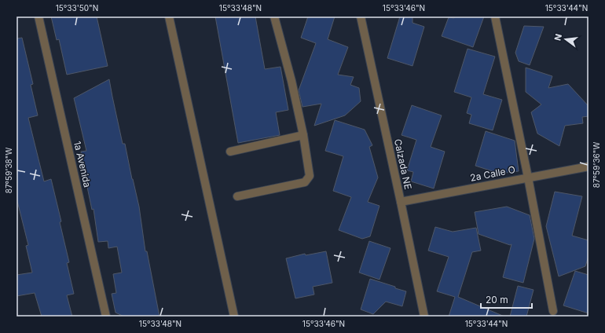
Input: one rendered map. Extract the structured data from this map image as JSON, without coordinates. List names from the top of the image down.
{
  "streets": {
    "street": ["1a Avenida", "Calzada NE", "2a Calle O"]
  },
  "crossings": [
    ["Calzada NE", "2a Calle O"]
  ],
  "scale_bar": "20 m",
  "north": "left",
  "coordinates": [
    "15°33'50\"N",
    "15°33'48\"N",
    "15°33'46\"N",
    "15°33'44\"N",
    "87°59'36\"W",
    "87°59'38\"W"
  ]
}
